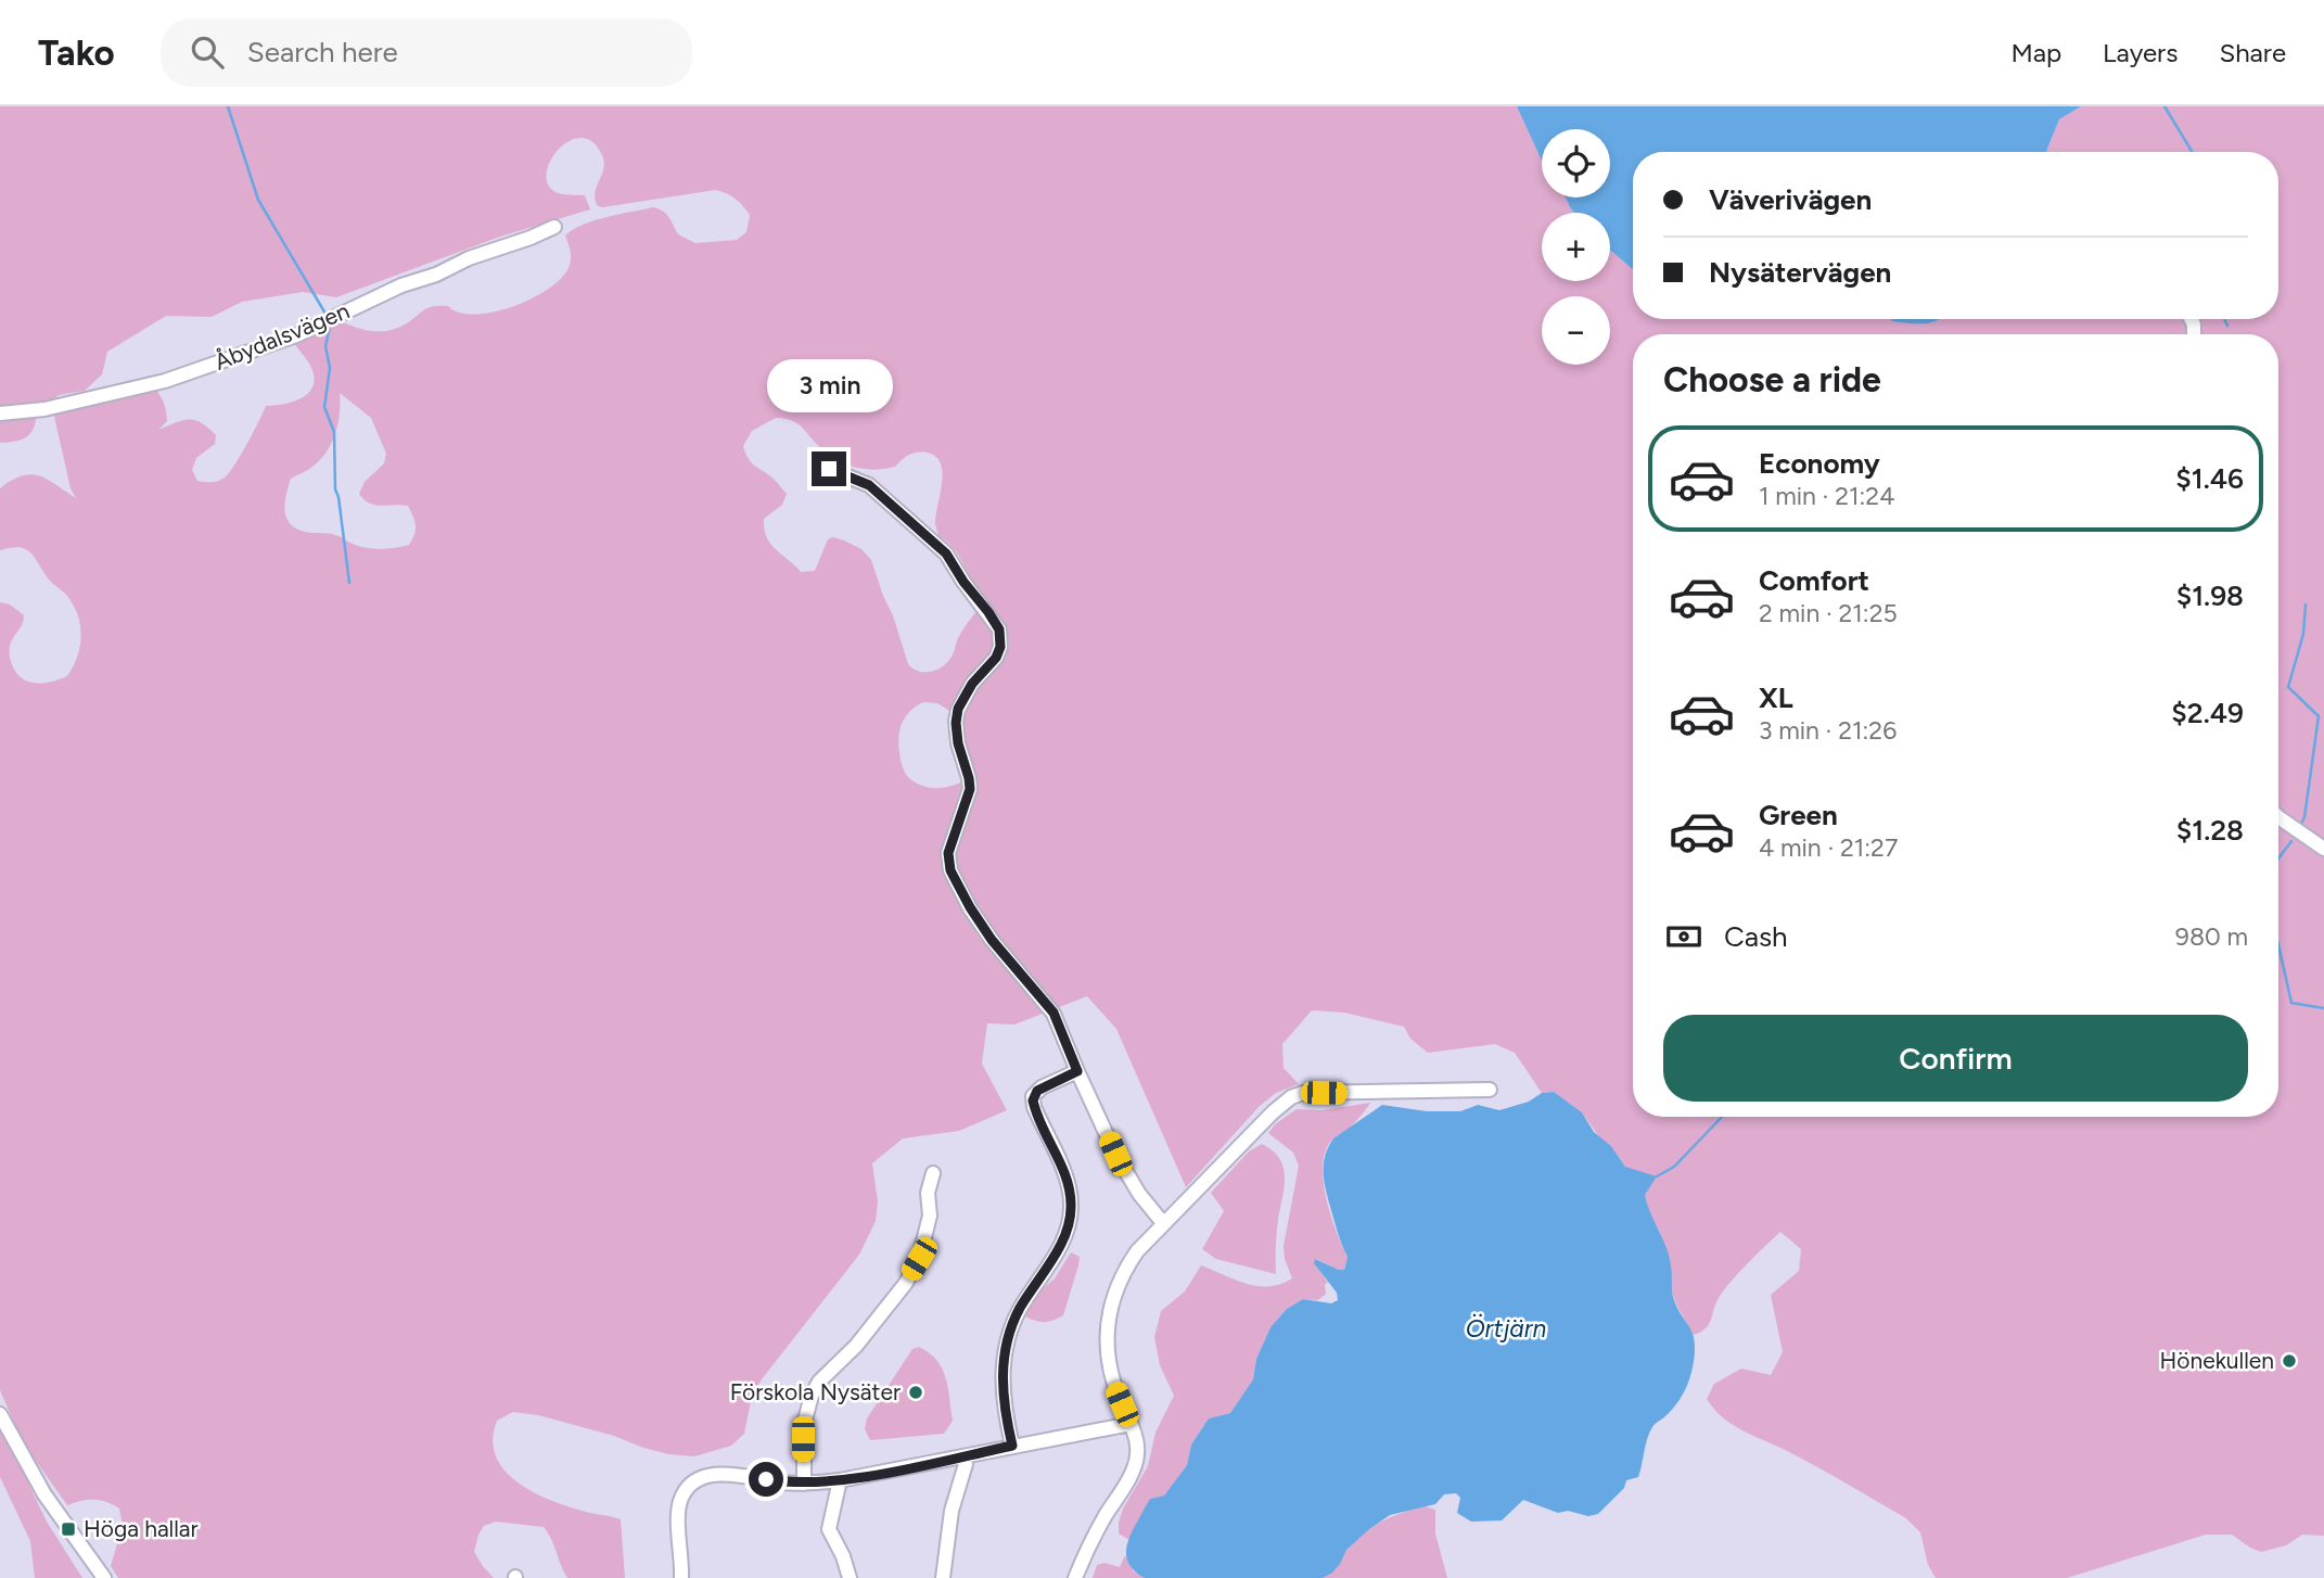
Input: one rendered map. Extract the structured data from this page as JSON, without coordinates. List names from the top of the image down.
{
  "streets": {
    "street": ["Åbydalsvägen"]
  },
  "water": ["Örtjärn"],
  "places": {
    "other": ["Hönekullen", "Förskola Nysäter"],
    "transit": ["Höga hallar"]
  },
  "page": {
    "header": "Tako",
    "search": "Search here",
    "nav": ["Map", "Layers", "Share"],
    "map_buttons": ["+", "−"],
    "banner": ["Väverivägen", "Nysätervägen"],
    "heading": "Choose a ride",
    "bubble": "3 min",
    "list": [
      {
        "name": "Economy",
        "note": "1 min · 21:24",
        "value": "$1.46"
      },
      {
        "name": "Comfort",
        "note": "2 min · 21:25",
        "value": "$1.98"
      },
      {
        "name": "XL",
        "note": "3 min · 21:26",
        "value": "$2.49"
      },
      {
        "name": "Green",
        "note": "4 min · 21:27",
        "value": "$1.28"
      }
    ],
    "pay": ["Cash", "980 m"],
    "buttons": "Confirm"
  }
}
